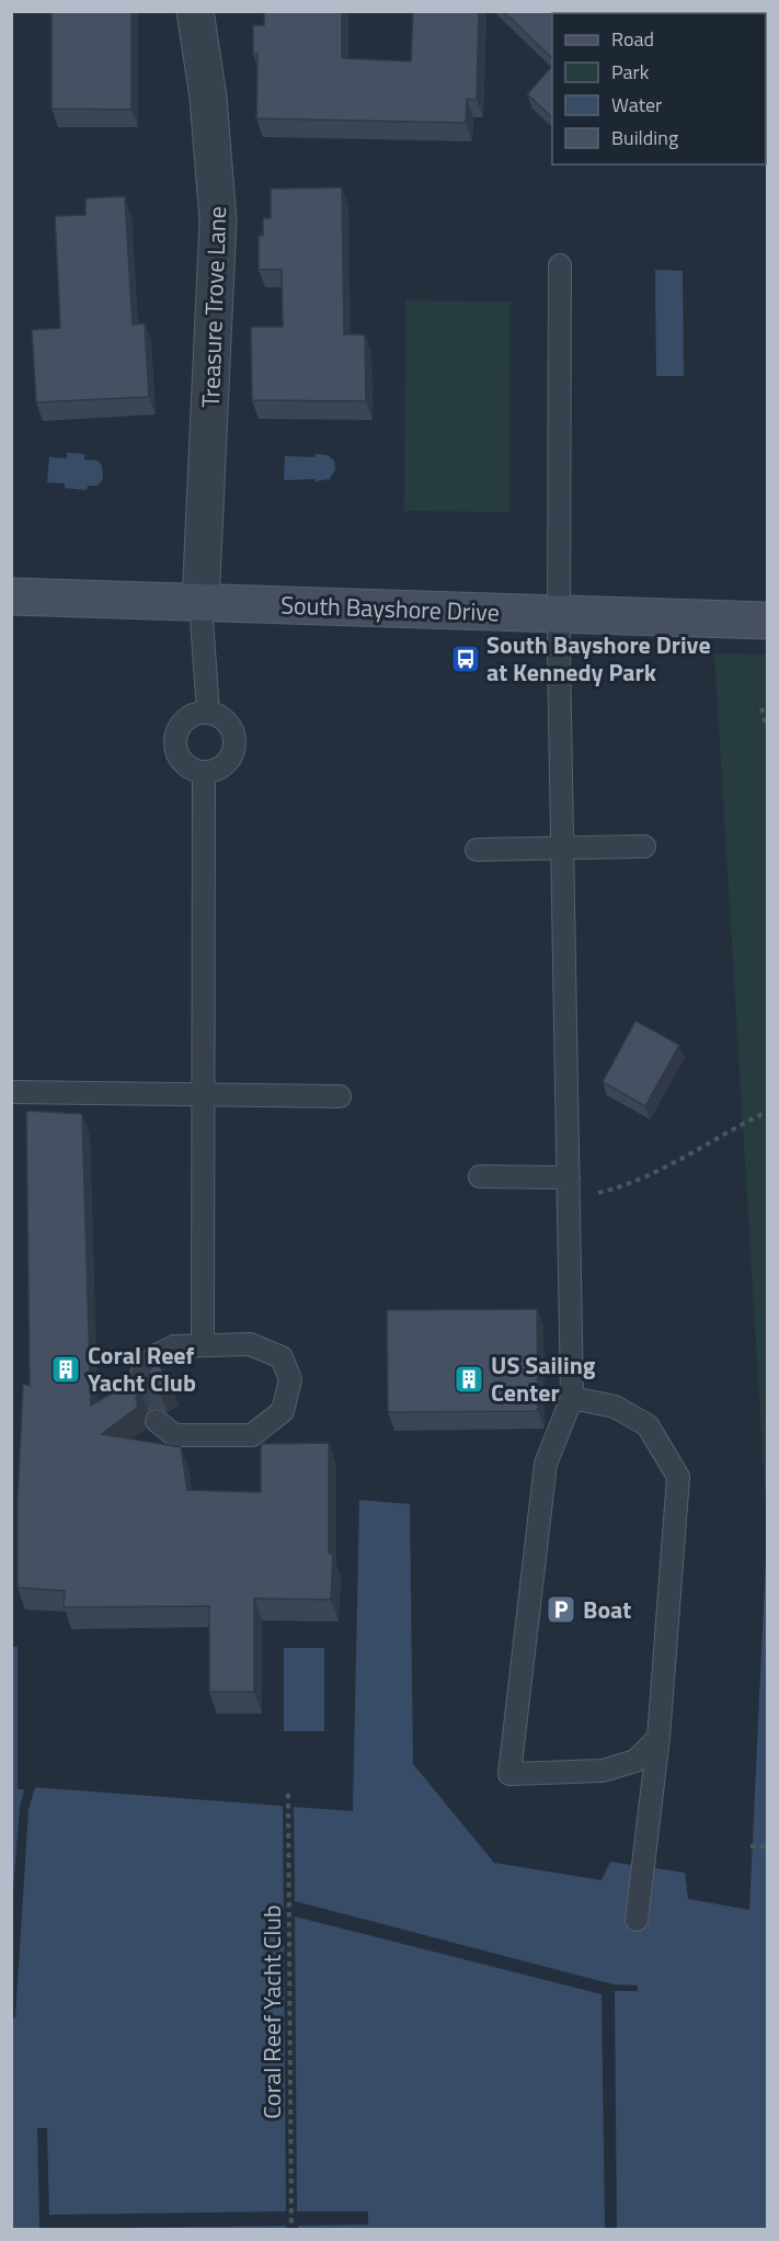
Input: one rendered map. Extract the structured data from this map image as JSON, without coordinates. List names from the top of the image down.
{
  "streets": {
    "main road": ["South Bayshore Drive"],
    "street": ["Treasure Trove Lane"],
    "path": ["Coral Reef Yacht Club"]
  },
  "crossings": [
    ["Treasure Trove Lane", "South Bayshore Drive"]
  ],
  "places": {
    "bus stop": ["South Bayshore Drive at Kennedy Park"],
    "building": ["Coral Reef Yacht Club", "US Sailing Center"],
    "parking": ["Boat"]
  },
  "legend": [
    "Road",
    "Park",
    "Water",
    "Building"
  ]
}
